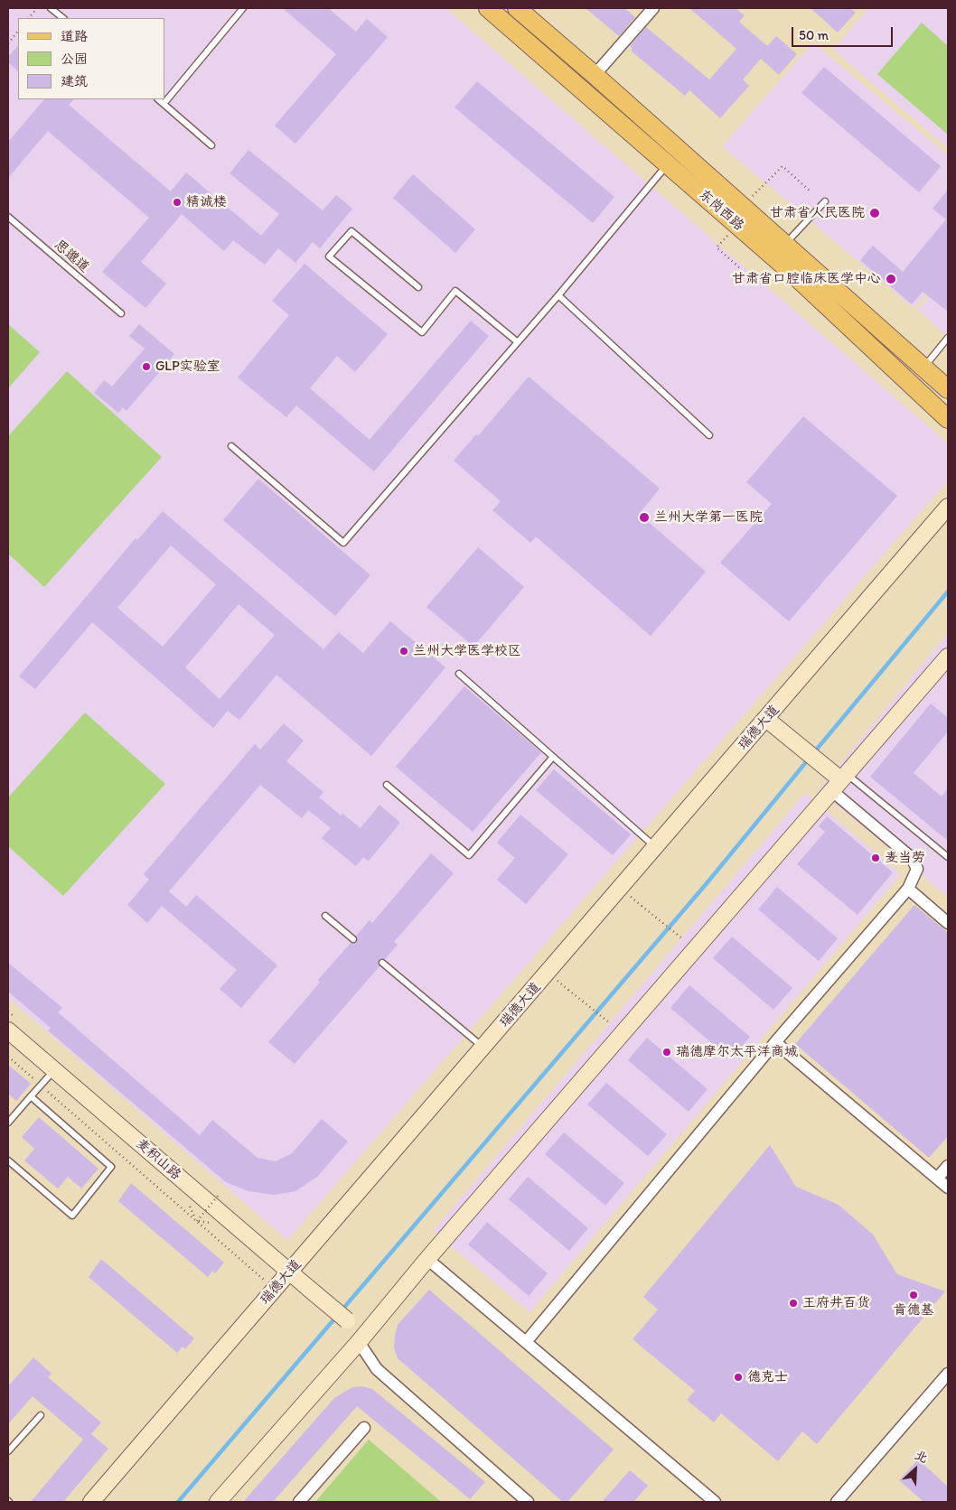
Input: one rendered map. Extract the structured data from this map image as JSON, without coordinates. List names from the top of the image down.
{
  "streets": {
    "main road": ["东岗西路"],
    "street": ["瑞德大道", "麦积山路"],
    "lane": ["思邈道"]
  },
  "crossings": [
    ["瑞德大道", "麦积山路"]
  ],
  "places": [
    "精诚楼",
    "甘肃省人民医院",
    "甘肃省口腔临床医学中心",
    "GLP实验室",
    "兰州大学第一医院",
    "兰州大学医学校区",
    "麦当劳",
    "瑞德摩尔太平洋商城",
    "肯德基",
    "王府井百货",
    "德克士"
  ],
  "legend": ["道路", "公园", "建筑"],
  "scale_bar": "50 m",
  "north": "top right"
}
